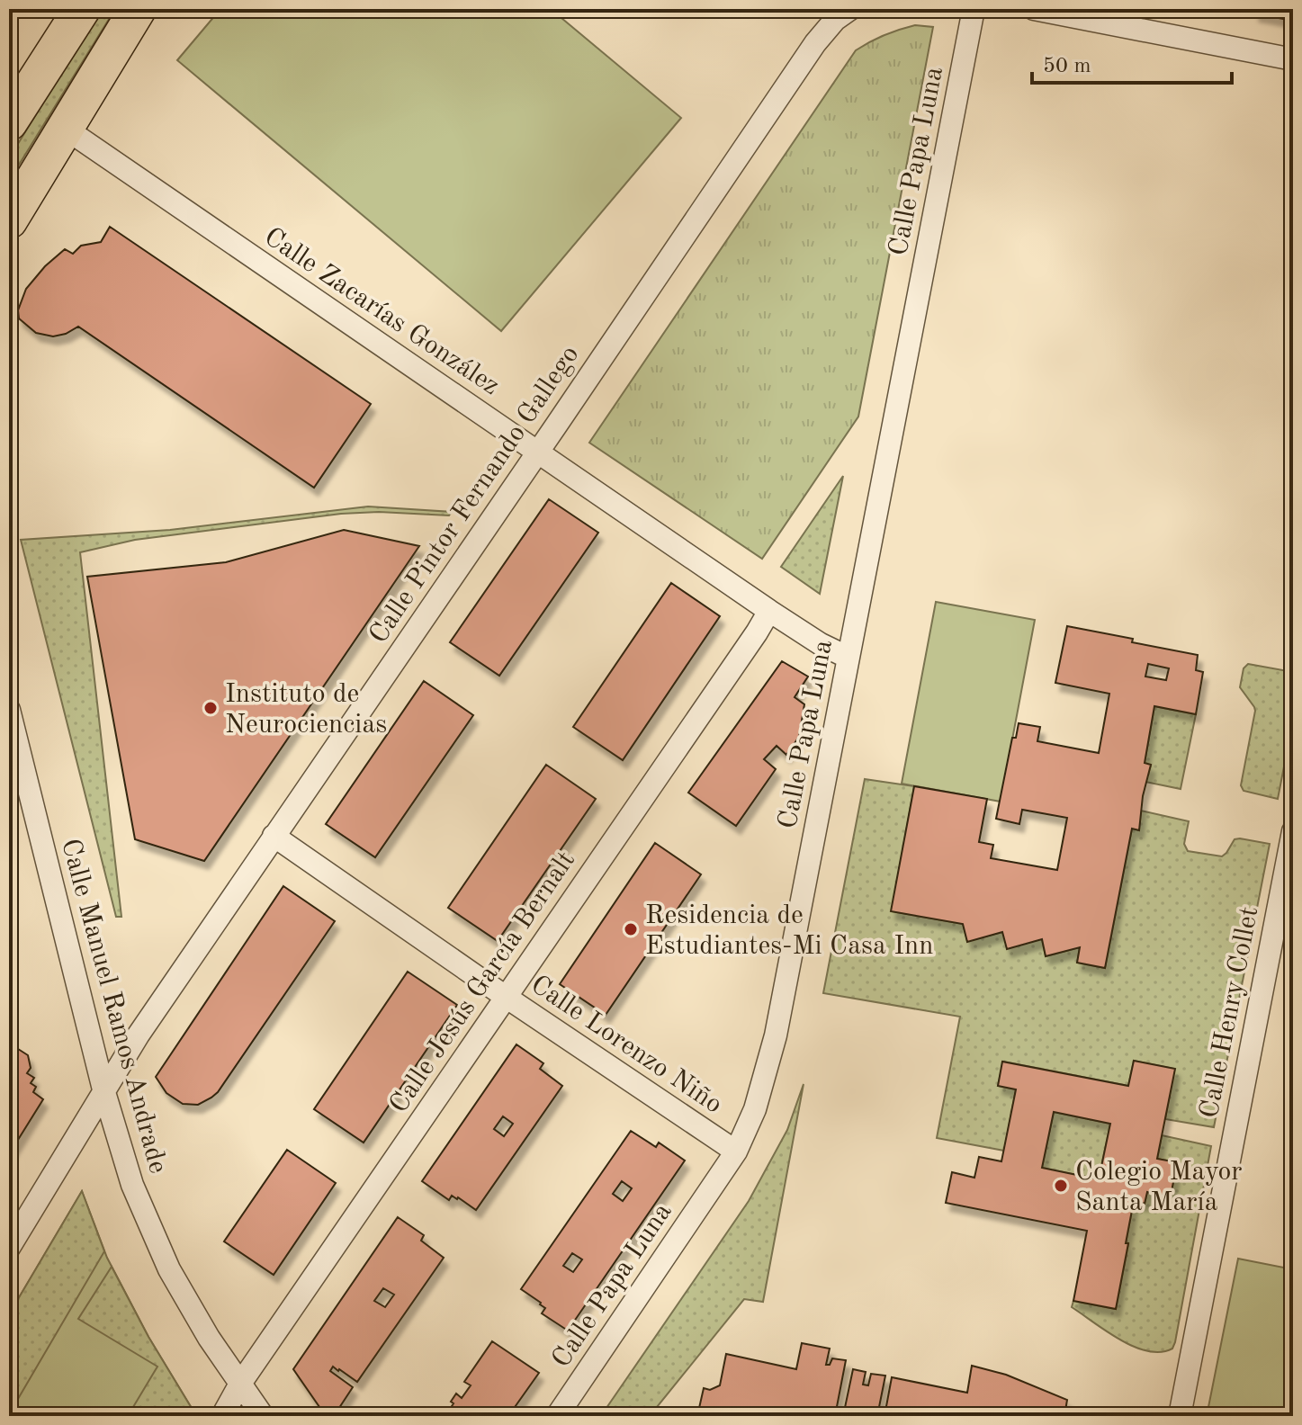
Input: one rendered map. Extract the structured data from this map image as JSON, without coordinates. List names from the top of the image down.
{
  "streets": {
    "street": [
      "Calle Papa Luna",
      "Calle Zacarías González",
      "Calle Pintor Fernando Gallego",
      "Calle Jesús García Bernalt",
      "Calle Manuel Ramos Andrade",
      "Calle Henry Collet",
      "Calle Lorenzo Niño"
    ]
  },
  "crossings": [
    ["Calle Papa Luna", "Calle Zacarías González"],
    ["Calle Papa Luna", "Calle Lorenzo Niño"],
    ["Calle Zacarías González", "Calle Pintor Fernando Gallego"],
    ["Calle Zacarías González", "Calle Jesús García Bernalt"],
    ["Calle Pintor Fernando Gallego", "Calle Manuel Ramos Andrade"],
    ["Calle Pintor Fernando Gallego", "Calle Lorenzo Niño"],
    ["Calle Jesús García Bernalt", "Calle Manuel Ramos Andrade"],
    ["Calle Jesús García Bernalt", "Calle Lorenzo Niño"]
  ],
  "places": ["Instituto de Neurociencias", "Residencia de Estudiantes-Mi Casa Inn", "Colegio Mayor Santa María"],
  "scale_bar": "50 m"
}
